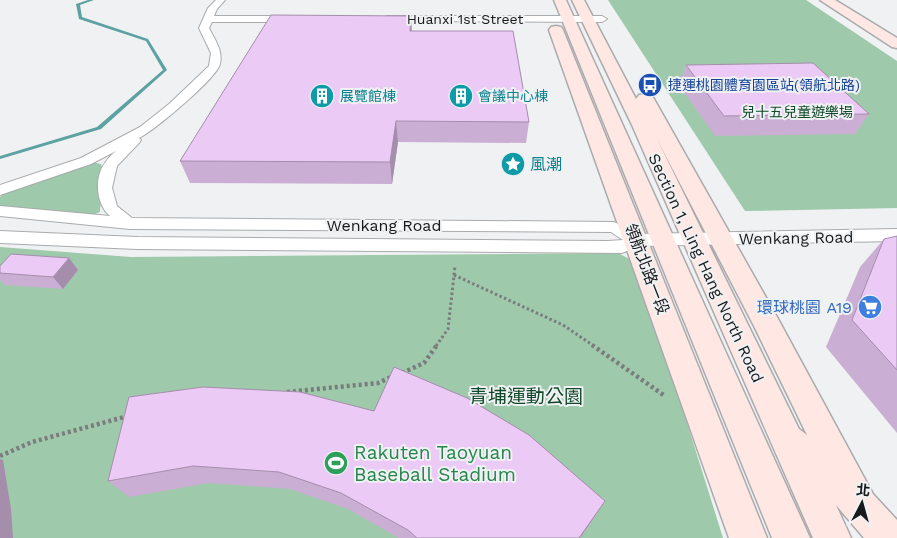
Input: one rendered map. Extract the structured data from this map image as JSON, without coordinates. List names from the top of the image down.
{
  "streets": {
    "street": [
      "Huanxi 1st Street",
      "Wenkang Road",
      "Section 1, Ling Hang North Road",
      "領航北路一段"
    ]
  },
  "crossings": [
    ["Huanxi 1st Street", "Section 1, Ling Hang North Road"],
    ["Huanxi 1st Street", "領航北路一段"],
    ["Wenkang Road", "Section 1, Ling Hang North Road"],
    ["Wenkang Road", "領航北路一段"],
    ["Section 1, Ling Hang North Road", "領航北路一段"]
  ],
  "parks": ["兒十五兒童遊樂場", "青埔運動公園"],
  "places": {
    "bus stop": ["捷運桃園體育園區站(領航北路)"],
    "building": ["展覽館棟", "會議中心棟"],
    "place": ["風潮"],
    "supermarket": ["環球桃園 A19"],
    "sports": ["Rakuten Taoyuan Baseball Stadium"]
  },
  "north": "top"
}
